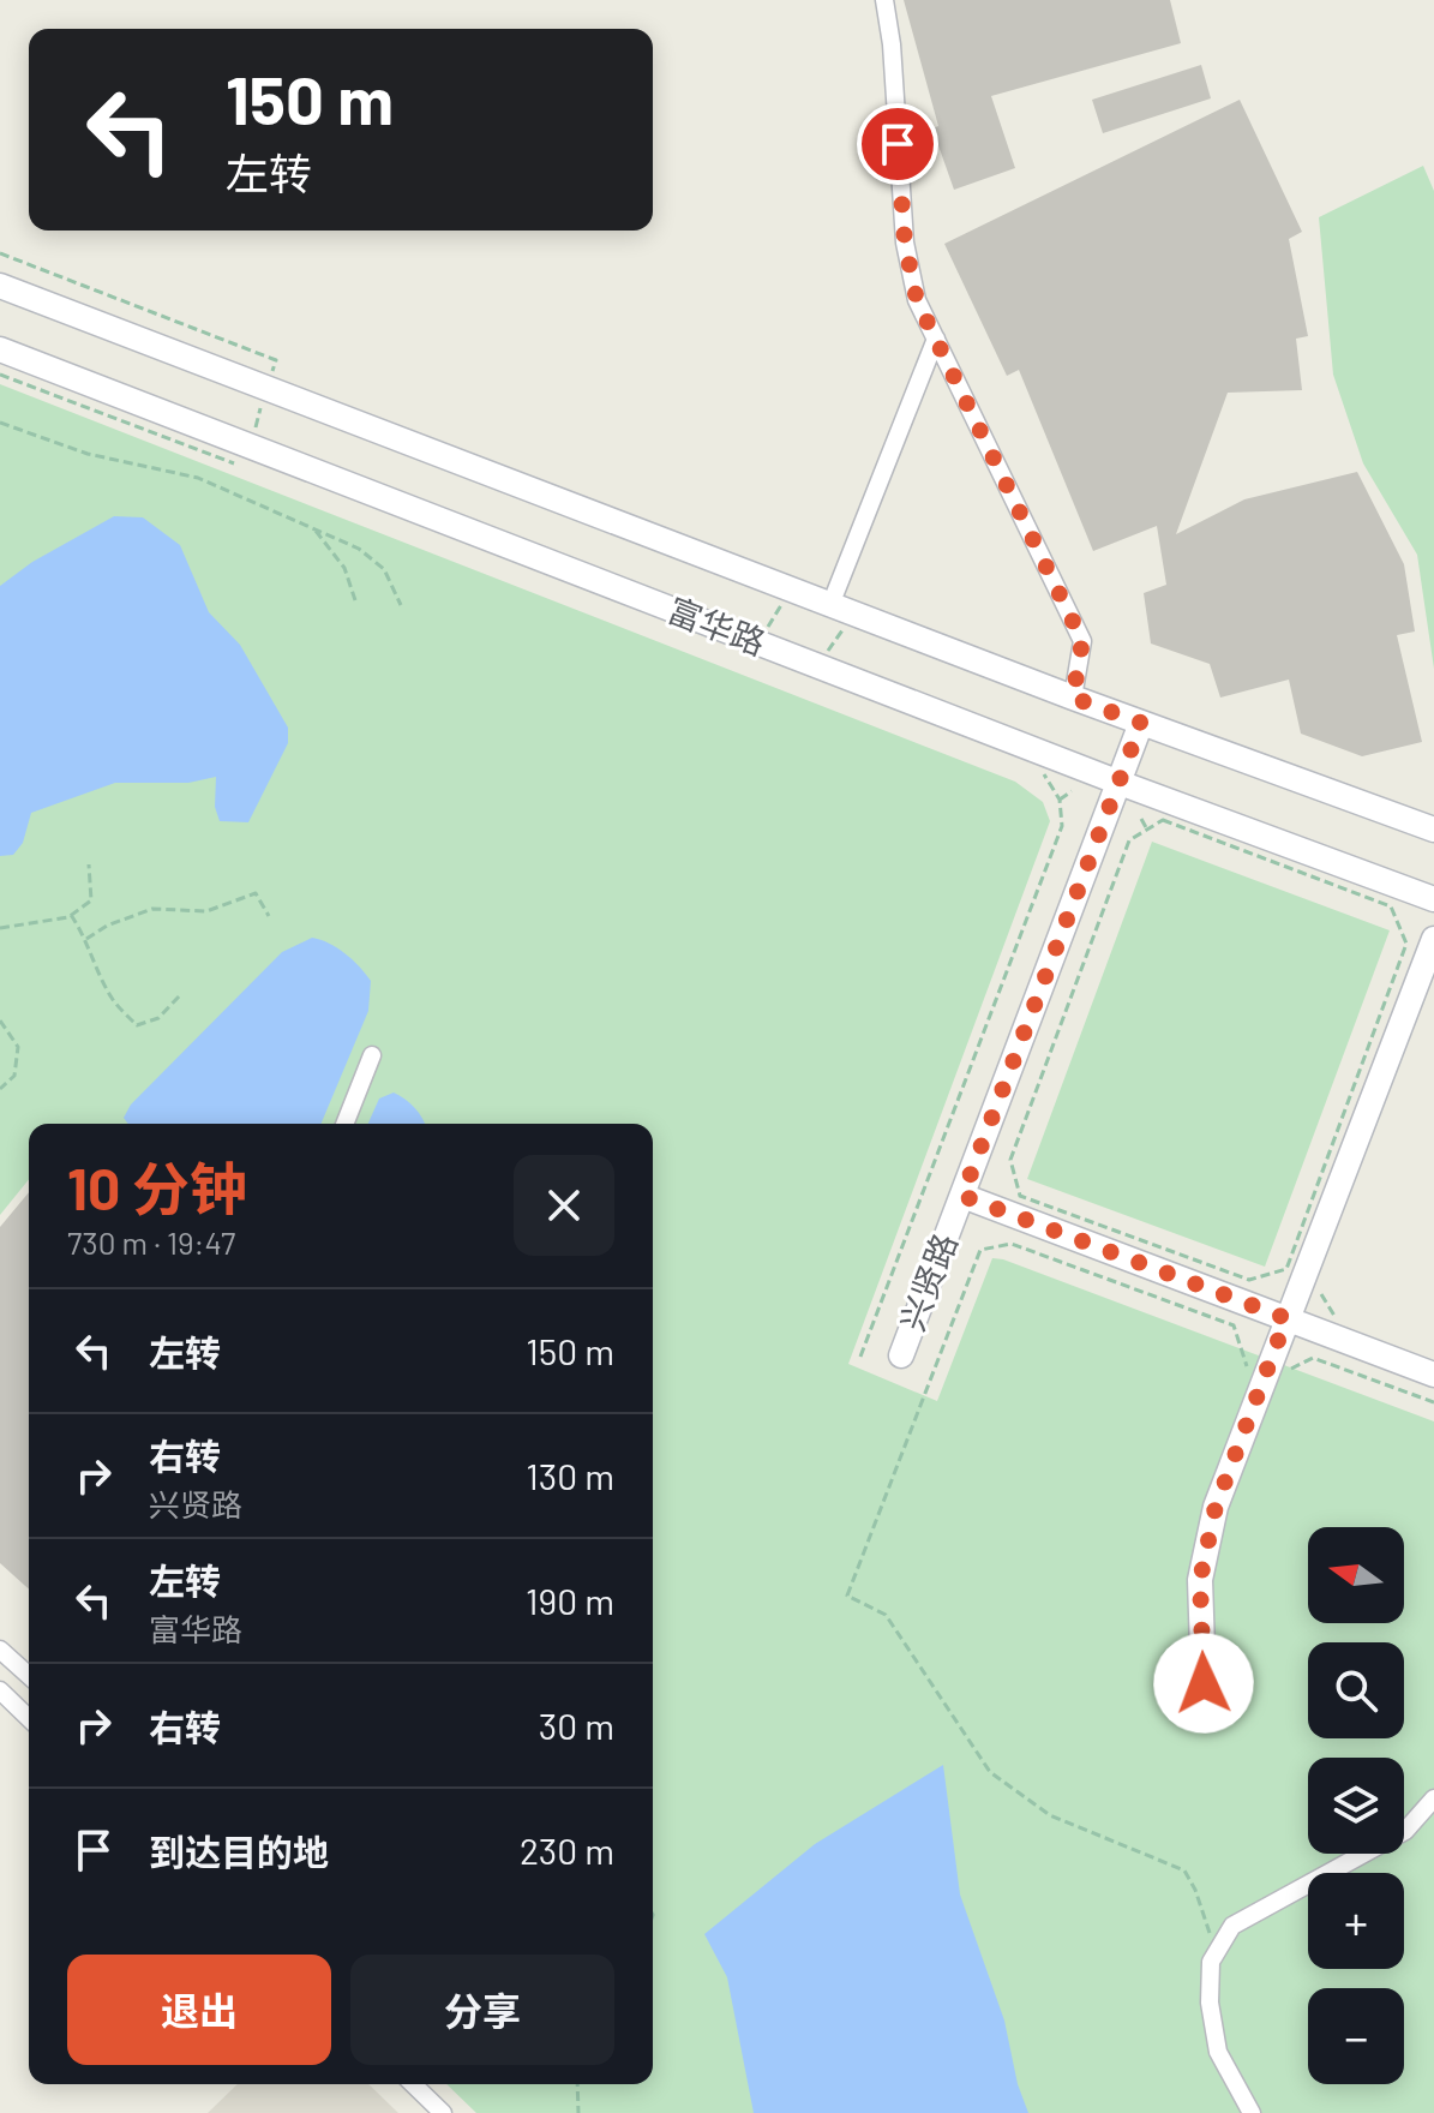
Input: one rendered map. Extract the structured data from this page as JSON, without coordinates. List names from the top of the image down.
{
  "streets": {
    "street": ["富华路", "兴贤路"]
  },
  "crossings": [
    ["富华路", "兴贤路"]
  ],
  "north": "left",
  "page": {
    "turn": ["150 m", "左转"],
    "heading": ["10 分钟", "730 m · 19:47"],
    "list": [
      {
        "name": "左转",
        "value": "150 m"
      },
      {
        "name": "右转",
        "note": "兴贤路",
        "value": "130 m"
      },
      {
        "name": "左转",
        "note": "富华路",
        "value": "190 m"
      },
      {
        "name": "右转",
        "value": "30 m"
      },
      {
        "name": "到达目的地",
        "value": "230 m"
      }
    ],
    "map_buttons": ["+", "−"],
    "buttons": ["退出", "分享"]
  }
}
